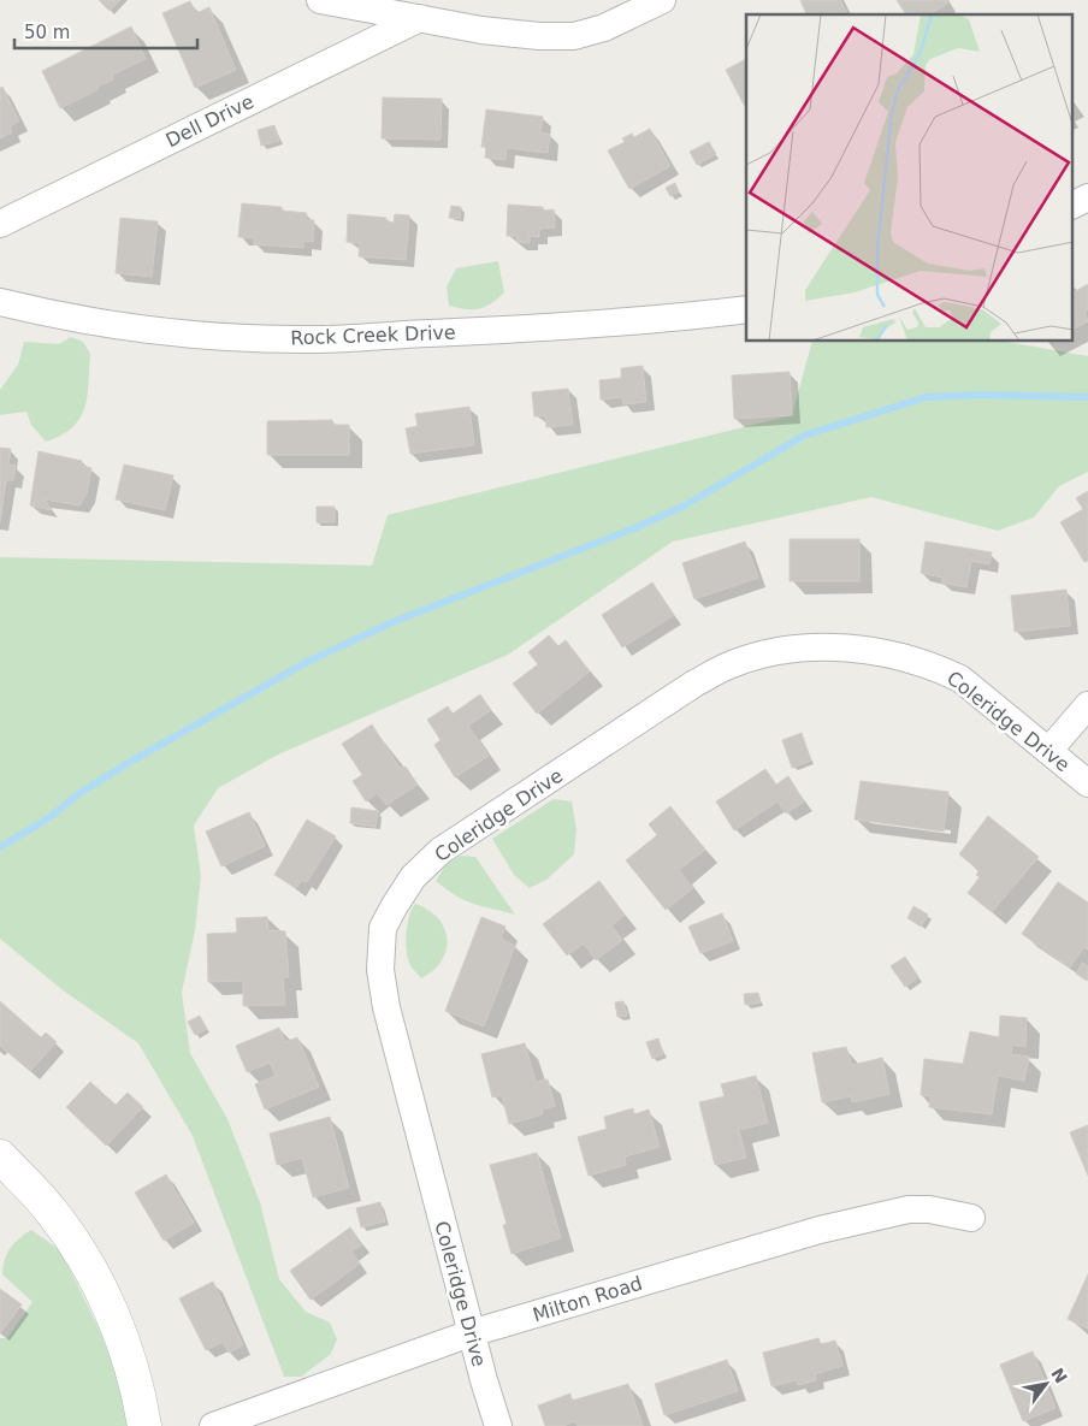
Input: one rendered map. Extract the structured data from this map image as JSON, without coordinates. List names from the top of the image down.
{
  "streets": {
    "street": [
      "Dell Drive",
      "Rock Creek Drive",
      "Coleridge Drive",
      "Milton Road"
    ]
  },
  "crossings": [
    ["Coleridge Drive", "Milton Road"]
  ],
  "scale_bar": "50 m",
  "north": "top right"
}
